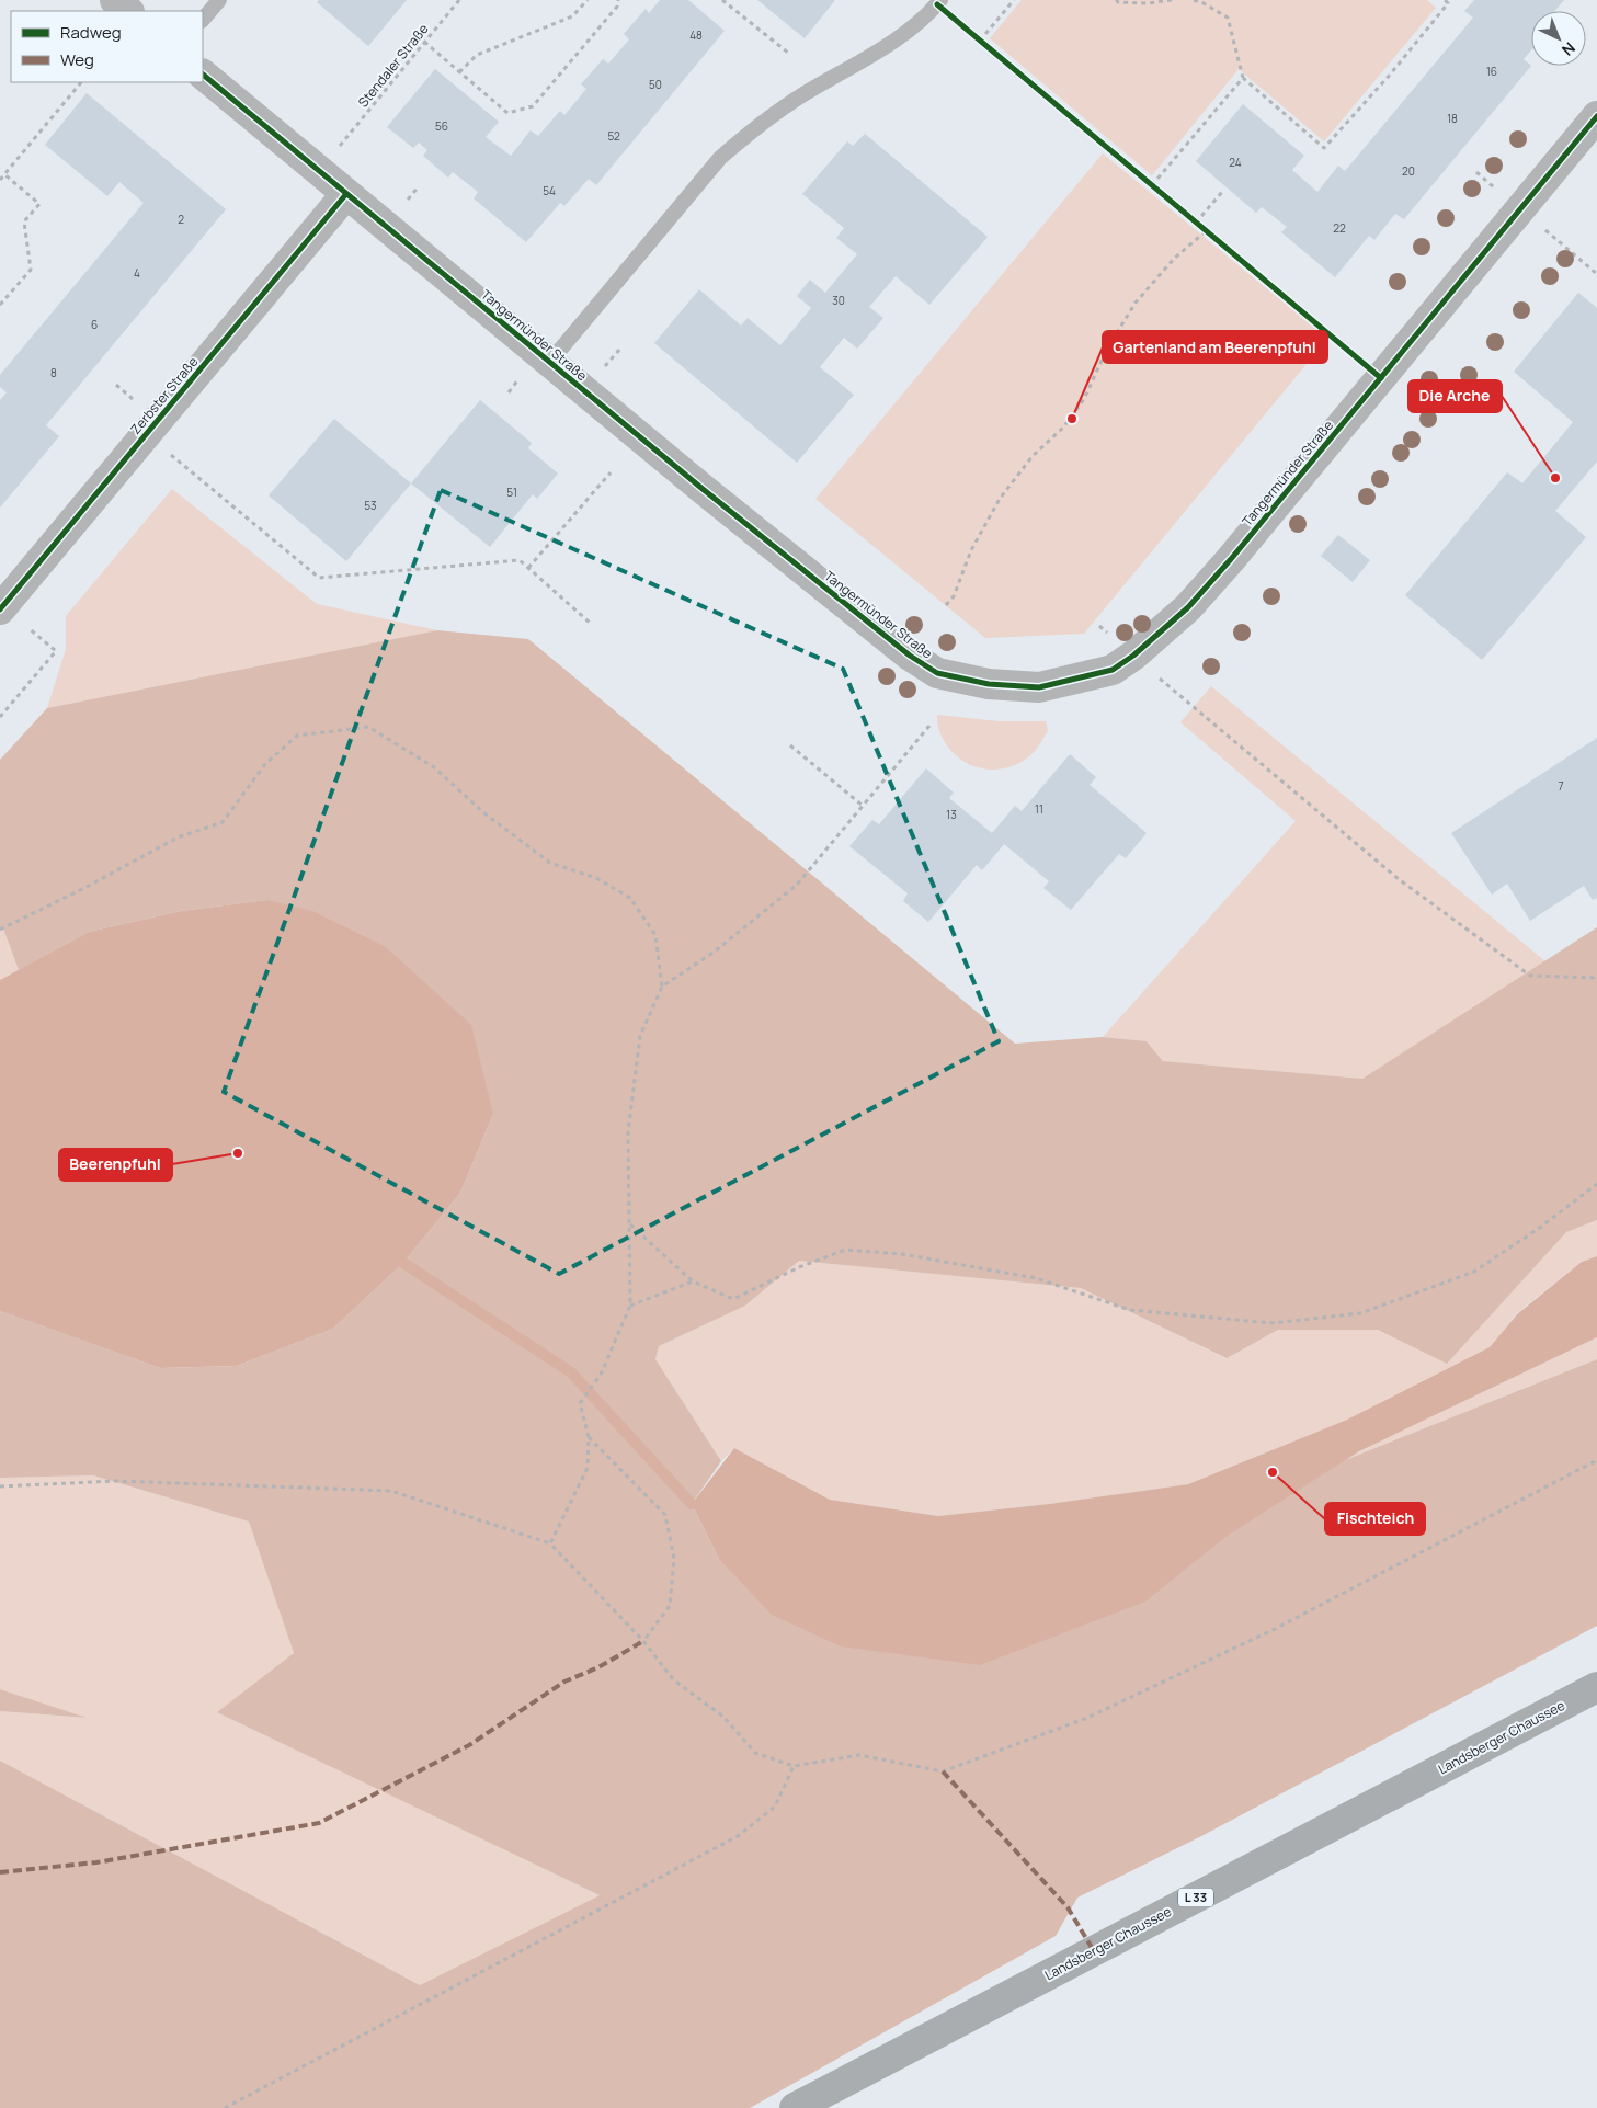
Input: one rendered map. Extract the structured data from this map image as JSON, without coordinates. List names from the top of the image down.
{
  "streets": {
    "main road": ["Landsberger Chaussee", "L 33"],
    "street": ["Tangermünder Straße", "Zerbster Straße"],
    "path": ["Stendaler Straße"]
  },
  "crossings": [
    ["Tangermünder Straße", "Zerbster Straße"]
  ],
  "places": [
    "Gartenland am Beerenpfuhl",
    "Die Arche",
    "Beerenpfuhl",
    "Fischteich"
  ],
  "house_numbers": [
    "48",
    "16",
    "50",
    "18",
    "56",
    "52",
    "24",
    "20",
    "54",
    "2",
    "22",
    "4",
    "30",
    "6",
    "8",
    "51",
    "53",
    "7",
    "11",
    "13"
  ],
  "legend": ["Radweg", "Weg"],
  "north": "bottom right"
}
